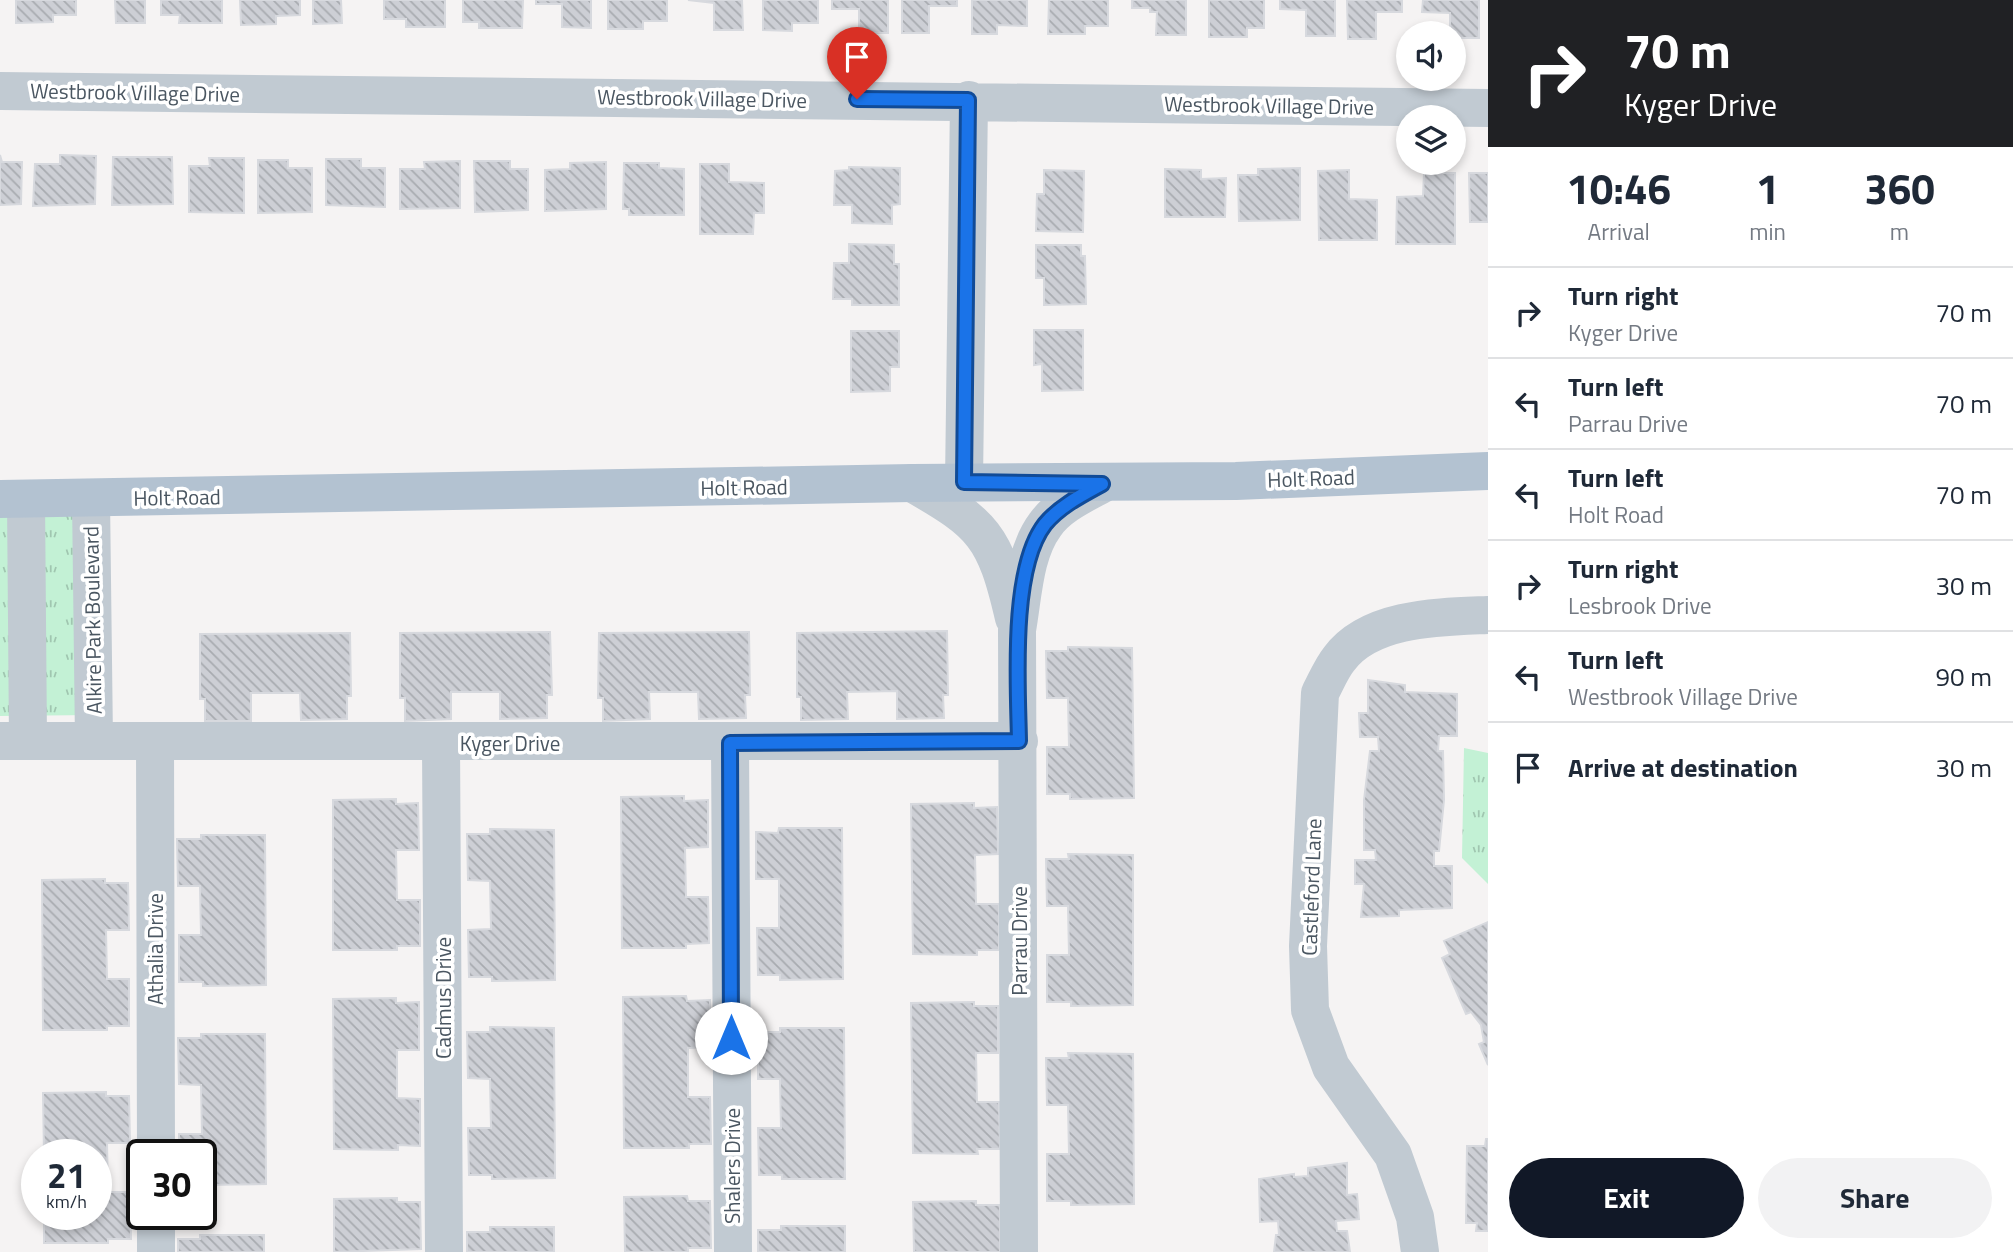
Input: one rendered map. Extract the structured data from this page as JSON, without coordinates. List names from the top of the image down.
{
  "streets": {
    "main road": ["Holt Road"],
    "street": [
      "Westbrook Village Drive",
      "Alkire Park Boulevard",
      "Kyger Drive",
      "Castleford Lane",
      "Parrau Drive",
      "Athalia Drive",
      "Cadmus Drive",
      "Shalers Drive"
    ]
  },
  "crossings": [
    ["Holt Road", "Alkire Park Boulevard"],
    ["Holt Road", "Parrau Drive"],
    ["Alkire Park Boulevard", "Kyger Drive"],
    ["Kyger Drive", "Parrau Drive"],
    ["Kyger Drive", "Athalia Drive"],
    ["Kyger Drive", "Cadmus Drive"],
    ["Kyger Drive", "Shalers Drive"]
  ],
  "page": {
    "turn": ["70 m", "Kyger Drive"],
    "eta": [
      "10:46",
      "Arrival",
      "1",
      "min",
      "360",
      "m"
    ],
    "list": [
      {
        "name": "Turn right",
        "note": "Kyger Drive",
        "value": "70 m"
      },
      {
        "name": "Turn left",
        "note": "Parrau Drive",
        "value": "70 m"
      },
      {
        "name": "Turn left",
        "note": "Holt Road",
        "value": "70 m"
      },
      {
        "name": "Turn right",
        "note": "Lesbrook Drive",
        "value": "30 m"
      },
      {
        "name": "Turn left",
        "note": "Westbrook Village Drive",
        "value": "90 m"
      },
      {
        "name": "Arrive at destination",
        "value": "30 m"
      }
    ],
    "speed": "21 km/h",
    "limit": "30",
    "buttons": ["Exit", "Share"]
  }
}
